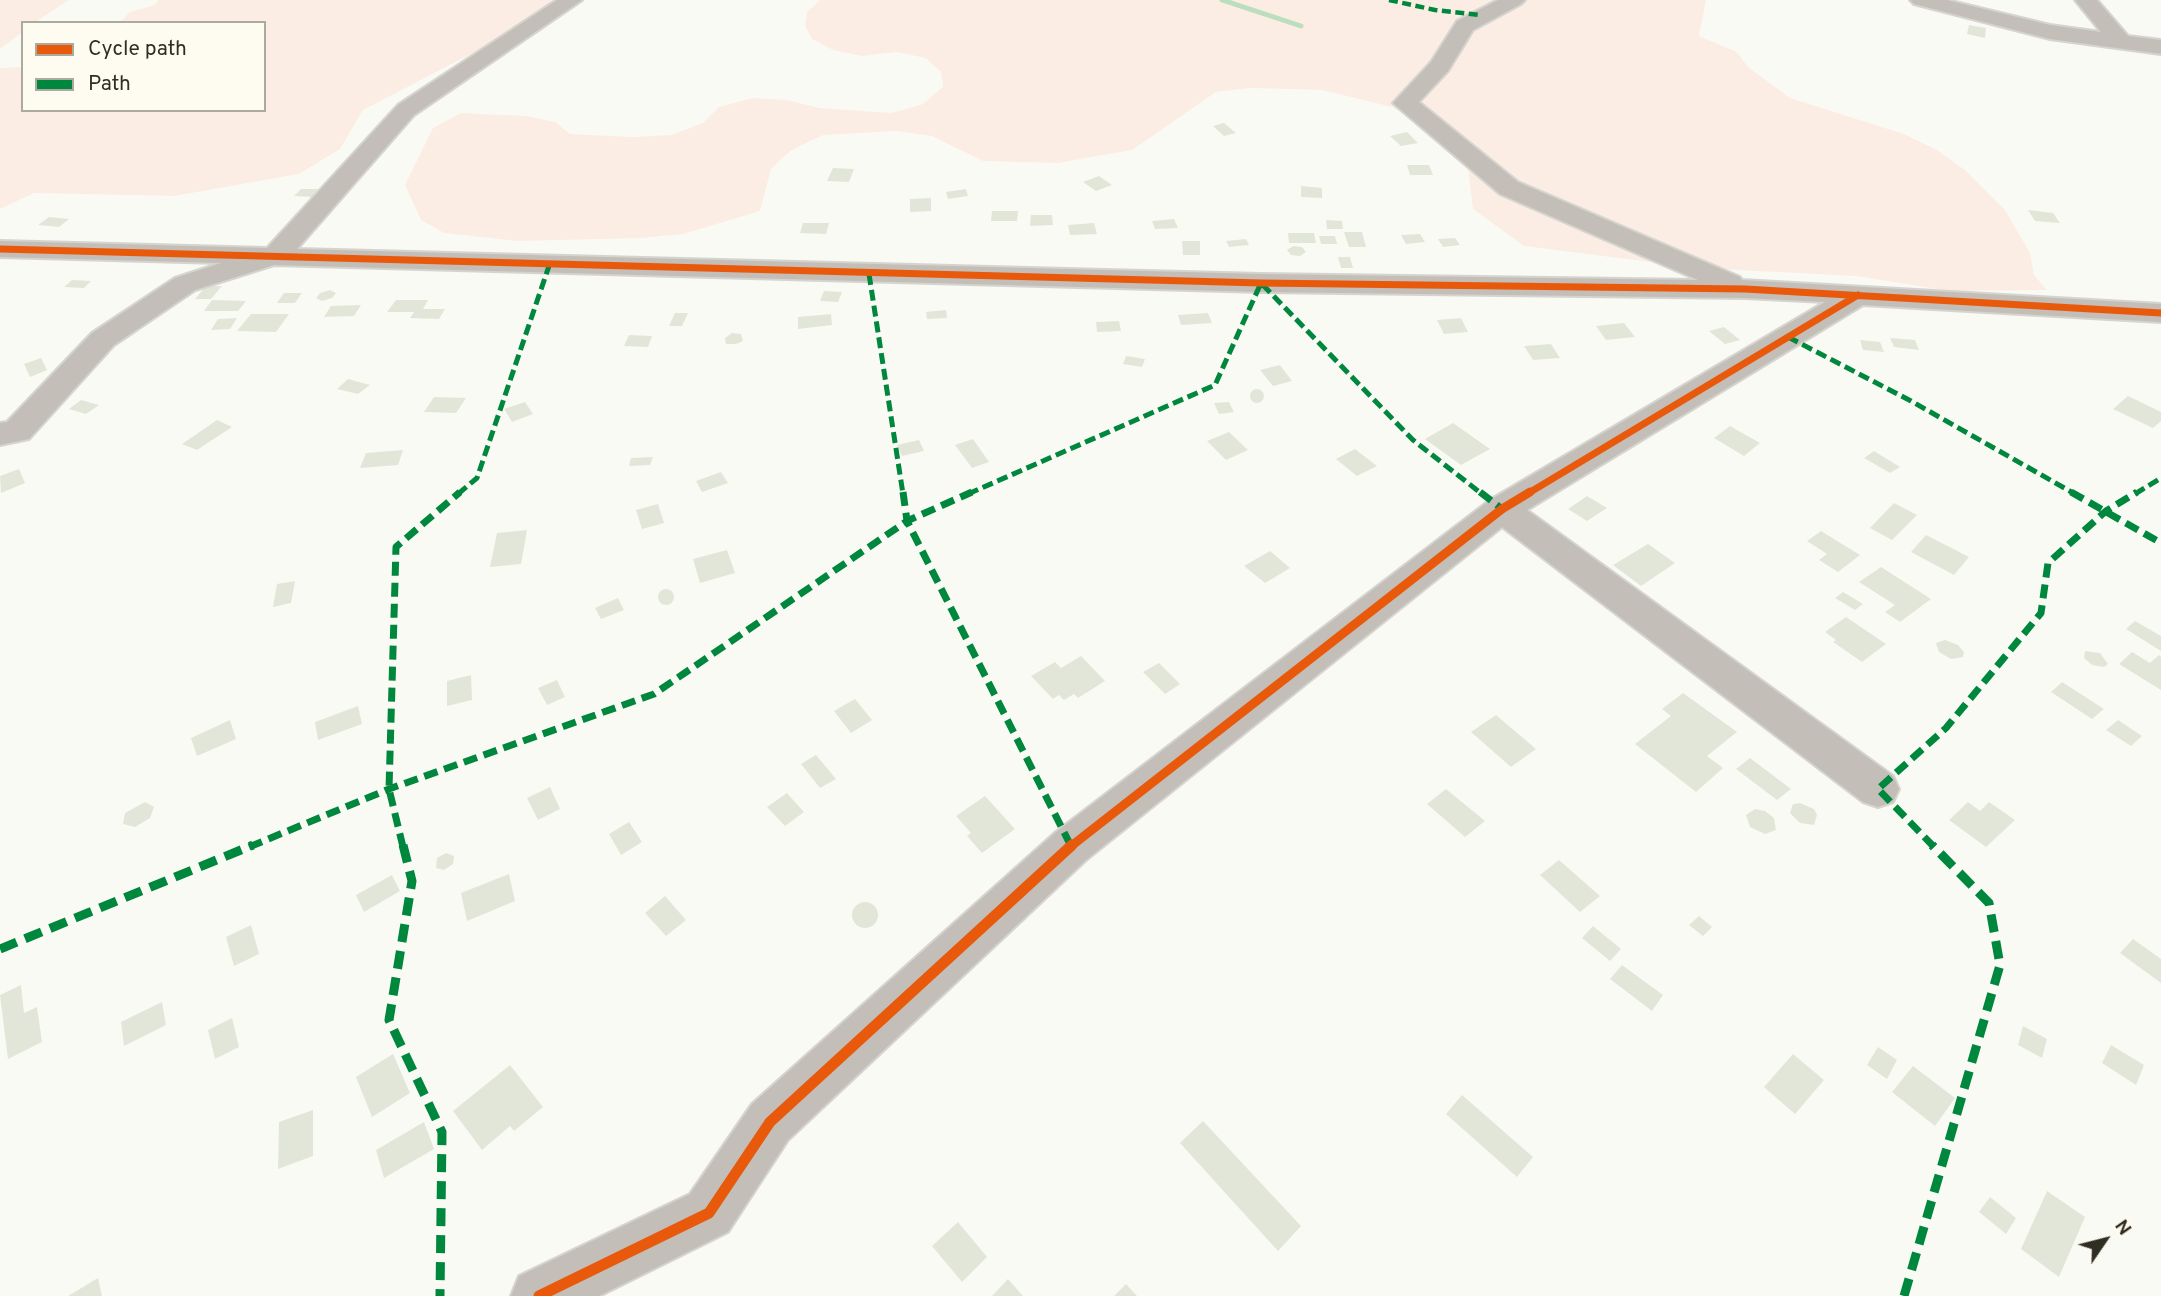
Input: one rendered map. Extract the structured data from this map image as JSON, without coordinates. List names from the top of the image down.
{
  "legend": ["Cycle path", "Path"],
  "north": "top right"
}
